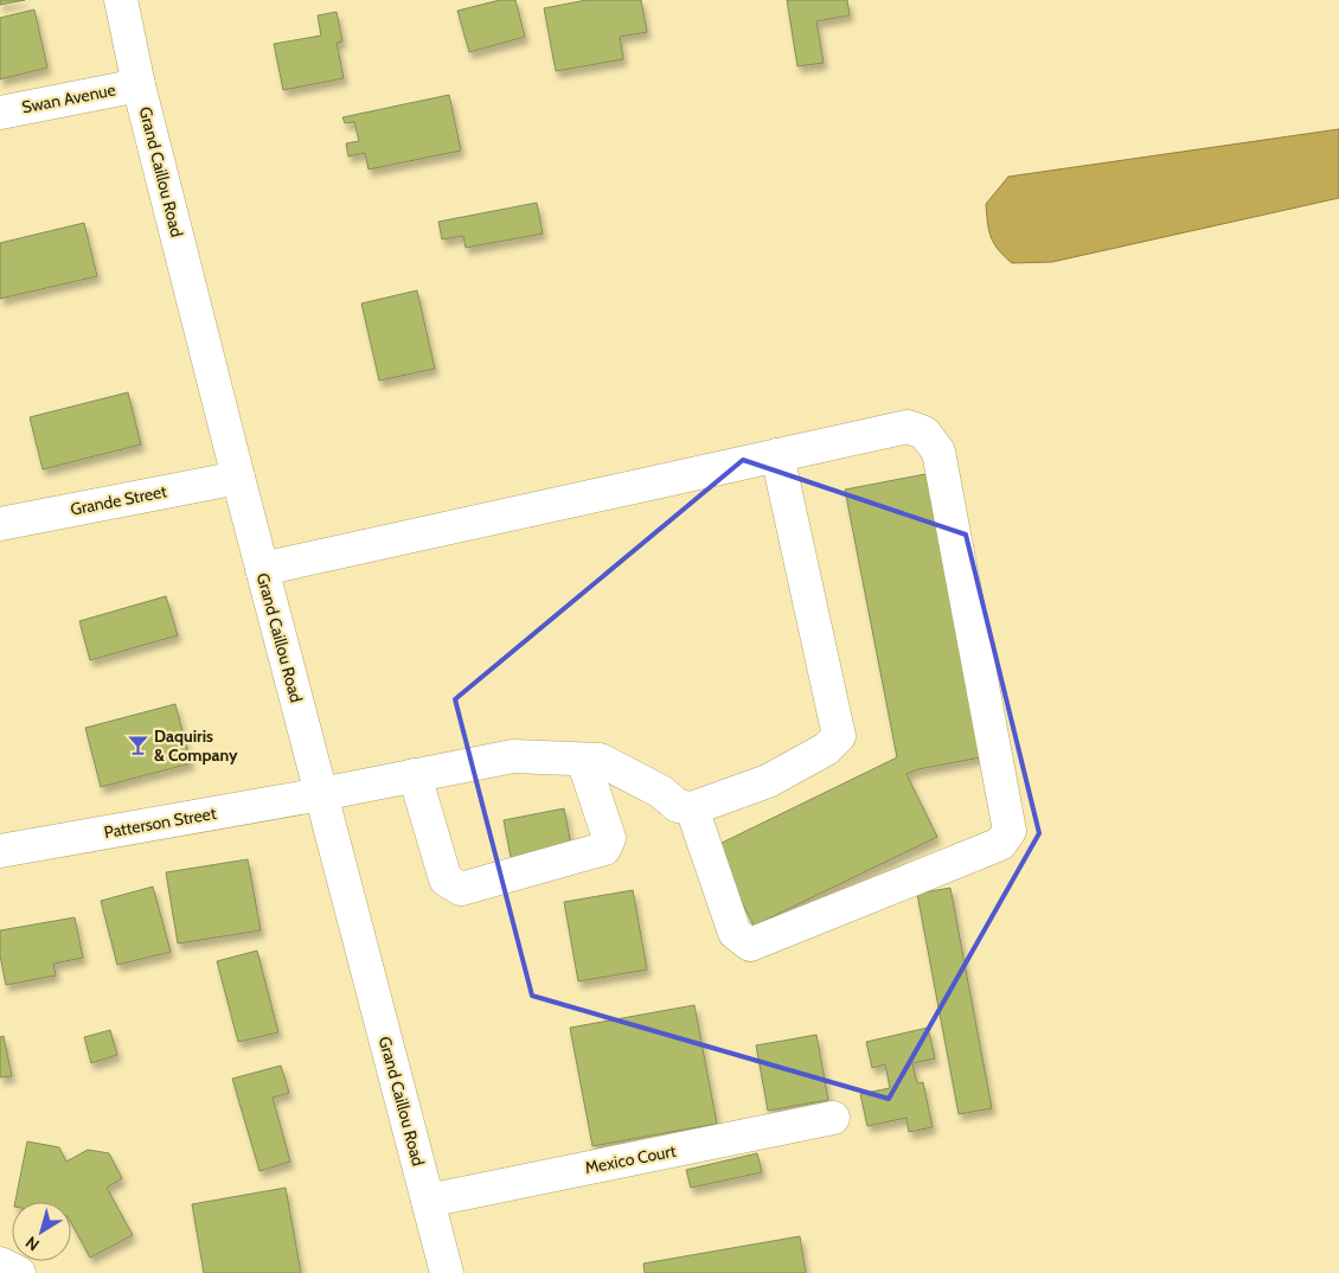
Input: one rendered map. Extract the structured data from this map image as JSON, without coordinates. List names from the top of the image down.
{
  "streets": {
    "main road": [
      "Swan Avenue",
      "Grand Caillou Road",
      "Grande Street",
      "Patterson Street",
      "Mexico Court"
    ]
  },
  "crossings": [
    ["Swan Avenue", "Grand Caillou Road"],
    ["Grand Caillou Road", "Grande Street"],
    ["Grand Caillou Road", "Patterson Street"],
    ["Grand Caillou Road", "Mexico Court"]
  ],
  "places": {
    "bar": ["Daquiris & Company"]
  },
  "north": "bottom left"
}
